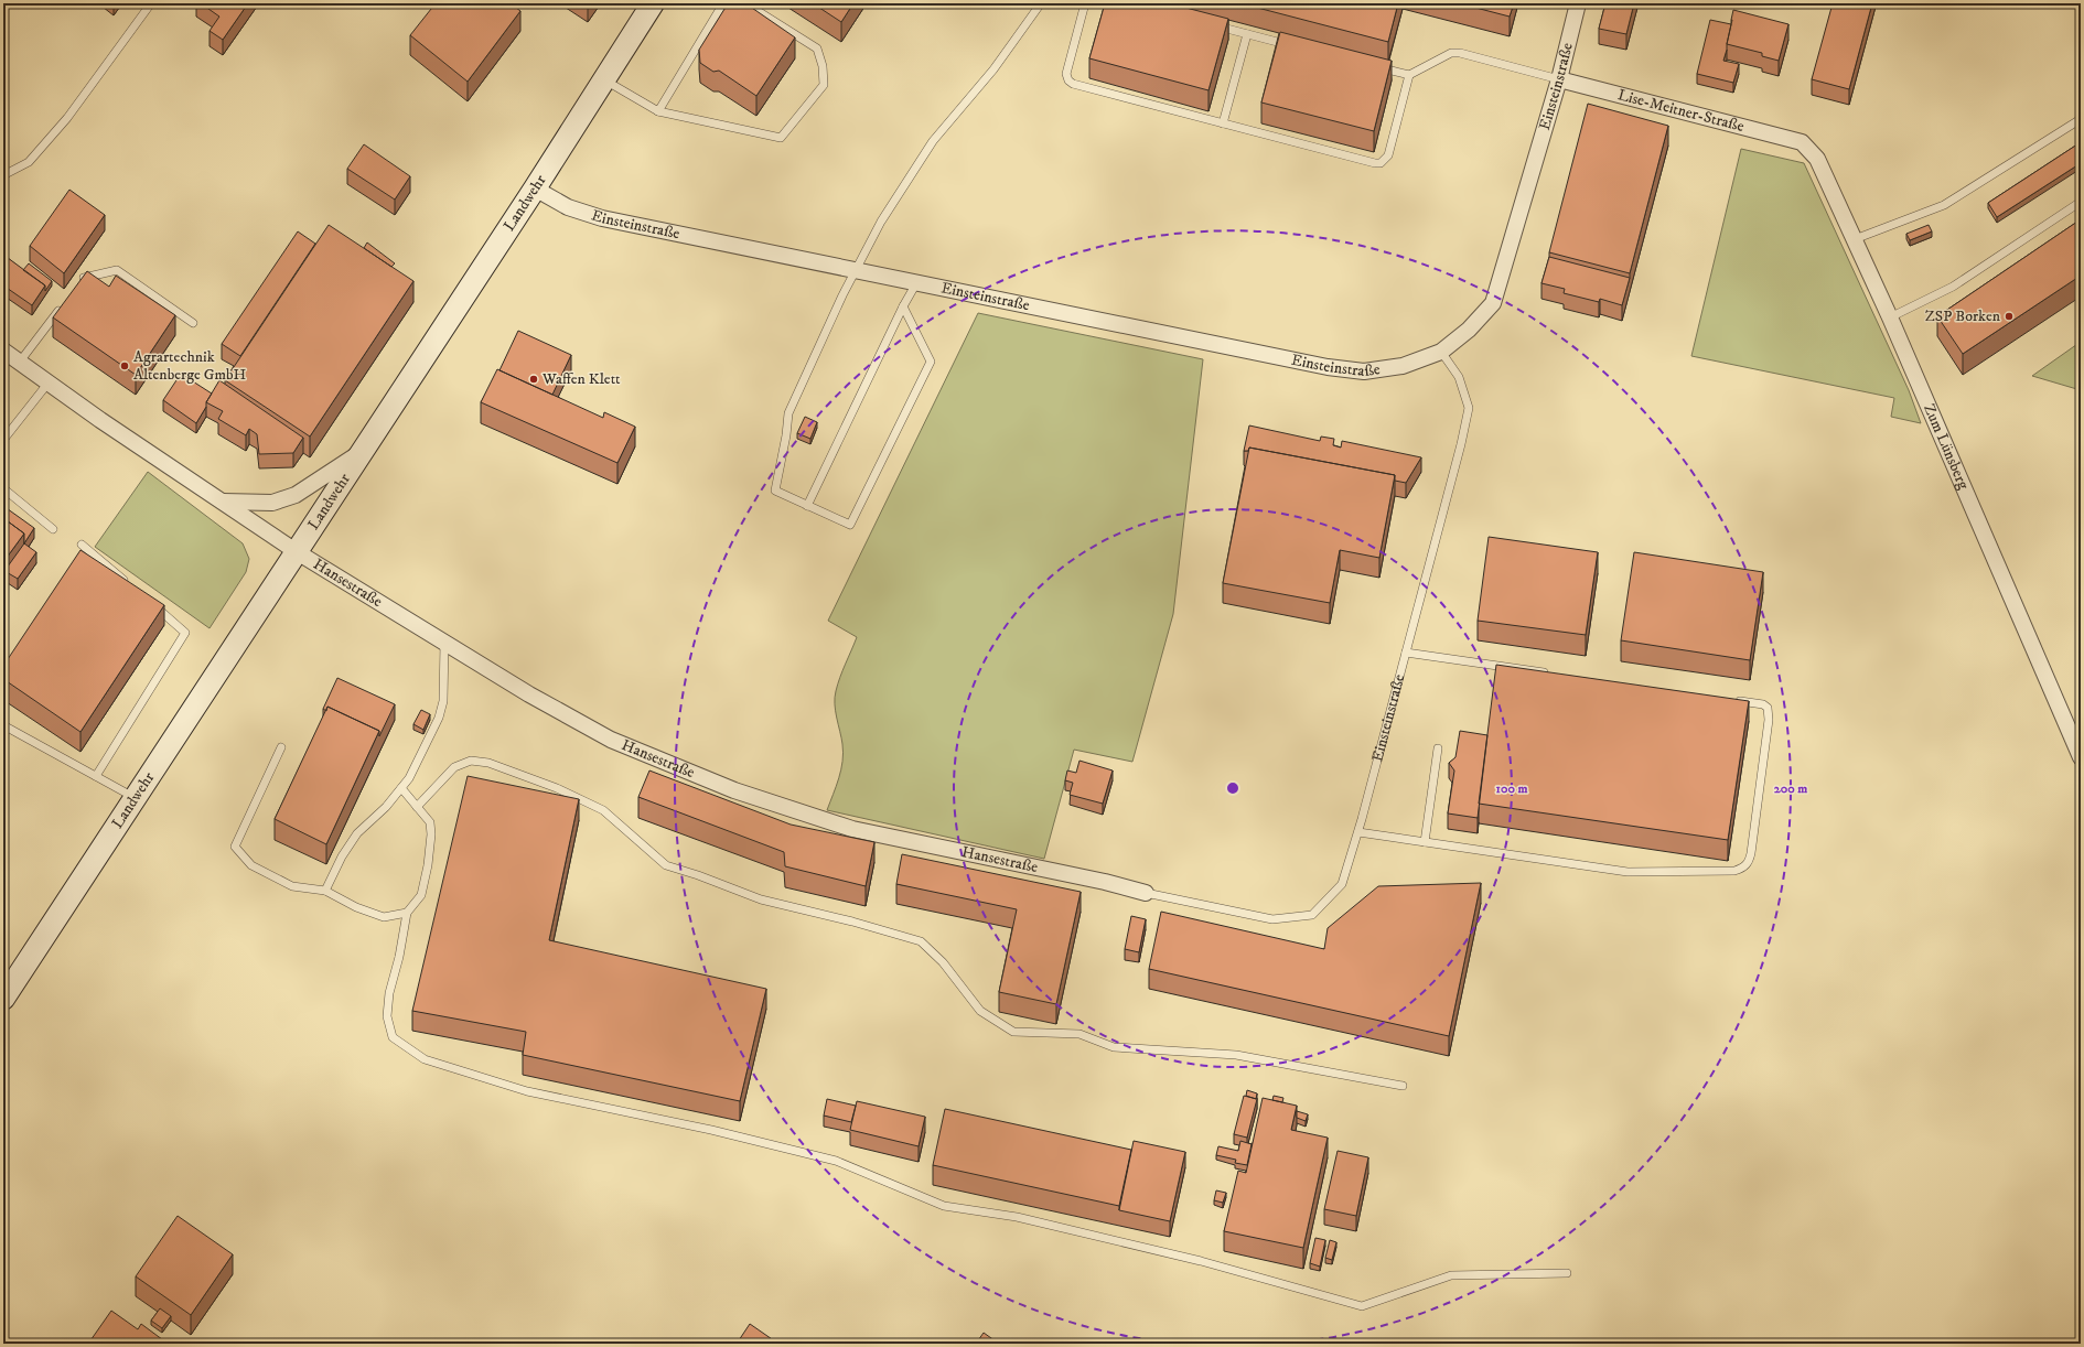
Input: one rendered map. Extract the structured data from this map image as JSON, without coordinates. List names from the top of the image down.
{
  "streets": {
    "main road": ["Landwehr"],
    "street": [
      "Einsteinstraße",
      "Lise-Meitner-Straße",
      "Zum Lünsberg",
      "Hansestraße"
    ]
  },
  "crossings": [
    ["Einsteinstraße", "Lise-Meitner-Straße"],
    ["Einsteinstraße", "Landwehr"],
    ["Einsteinstraße", "Hansestraße"],
    ["Lise-Meitner-Straße", "Zum Lünsberg"],
    ["Landwehr", "Hansestraße"]
  ],
  "places": ["ZSP Borken", "Agrartechnik Altenberge GmbH", "Waffen Klett"],
  "rings": ["100 m", "200 m"]
}
